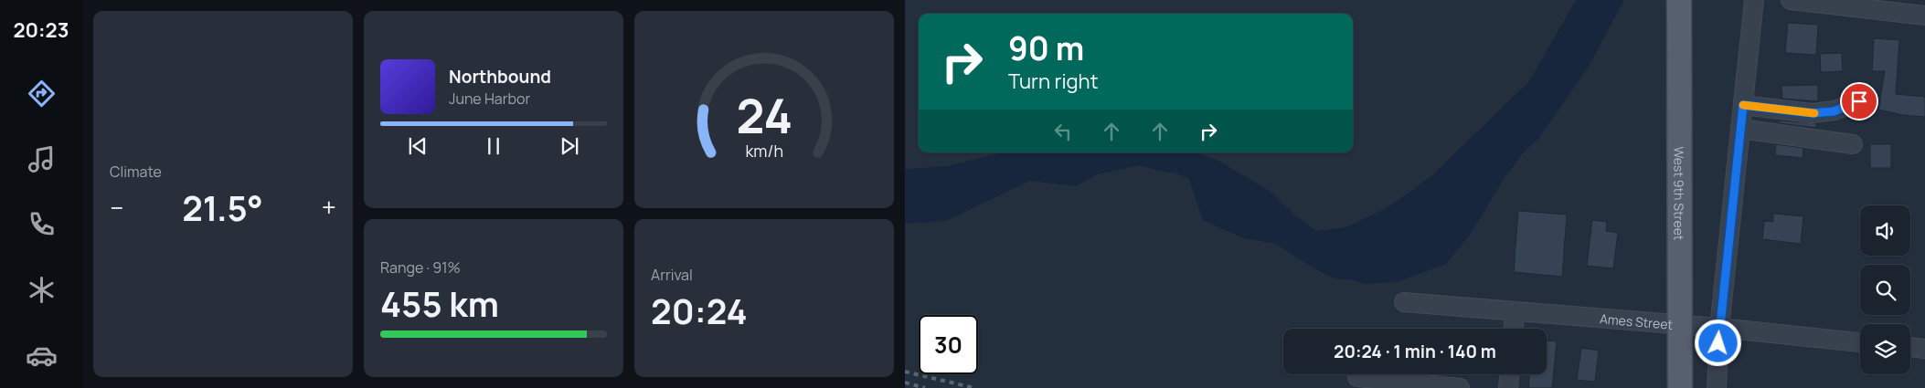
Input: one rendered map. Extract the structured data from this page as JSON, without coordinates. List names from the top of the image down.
{
  "streets": {
    "main road": ["West 9th Street"],
    "street": ["Ames Street"]
  },
  "page": {
    "tabs": "20:23",
    "tile": [
      "Climate",
      ["Range · 91%", "455 km"],
      ["Arrival", "20:24"]
    ],
    "turn": ["90 m", "Turn right"],
    "song": ["Northbound", "June Harbor"],
    "heat": ["−", "21.5°", "+"],
    "limit": "30",
    "trip": "20:24 · 1 min · 140 m",
    "gauge": ["24", "km/h"]
  }
}
